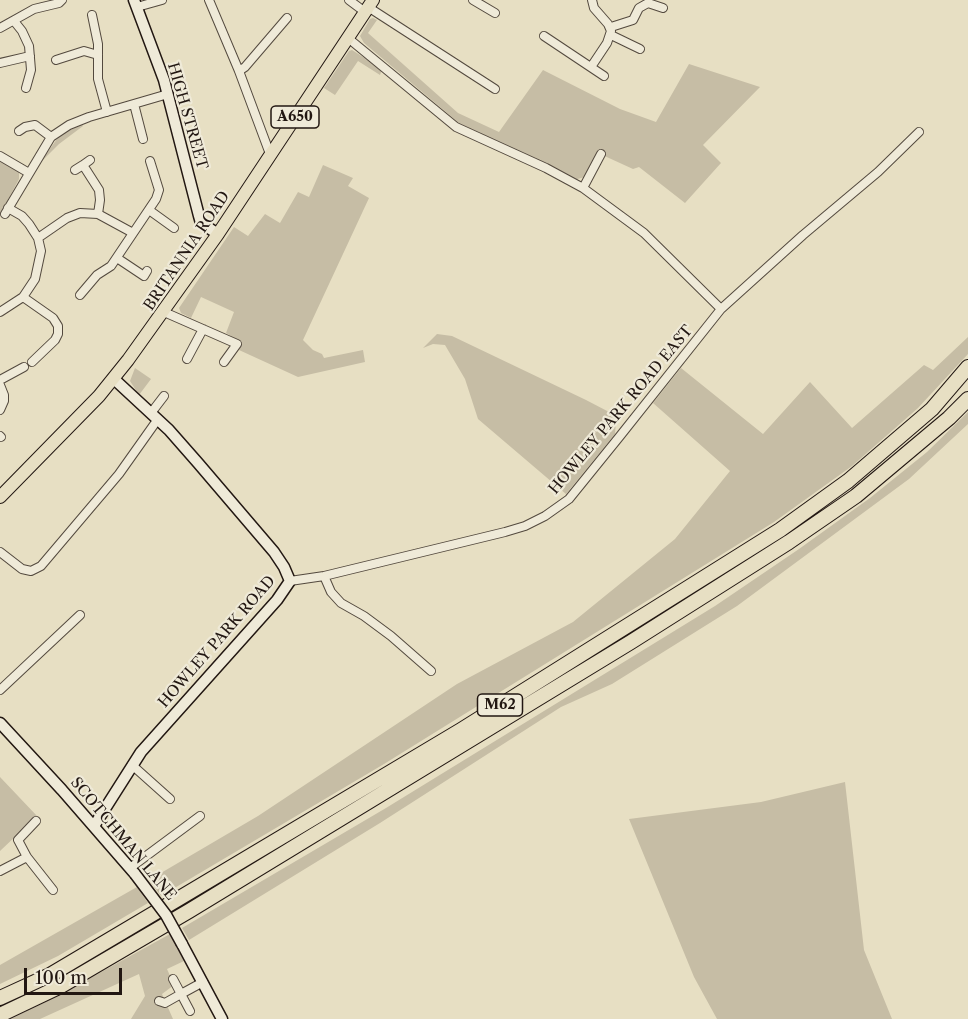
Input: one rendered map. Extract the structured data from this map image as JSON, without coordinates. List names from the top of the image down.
{
  "streets": {
    "highway": ["M62"],
    "main road": ["A650", "BRITANNIA ROAD"],
    "street": [
      "HIGH STREET",
      "HOWLEY PARK ROAD EAST",
      "HOWLEY PARK ROAD",
      "SCOTCHMAN LANE"
    ]
  },
  "crossings": [
    ["HIGH STREET", "BRITANNIA ROAD"],
    ["BRITANNIA ROAD", "HOWLEY PARK ROAD"],
    ["HOWLEY PARK ROAD EAST", "HOWLEY PARK ROAD"],
    ["HOWLEY PARK ROAD", "SCOTCHMAN LANE"]
  ],
  "scale_bar": "100 m"
}
